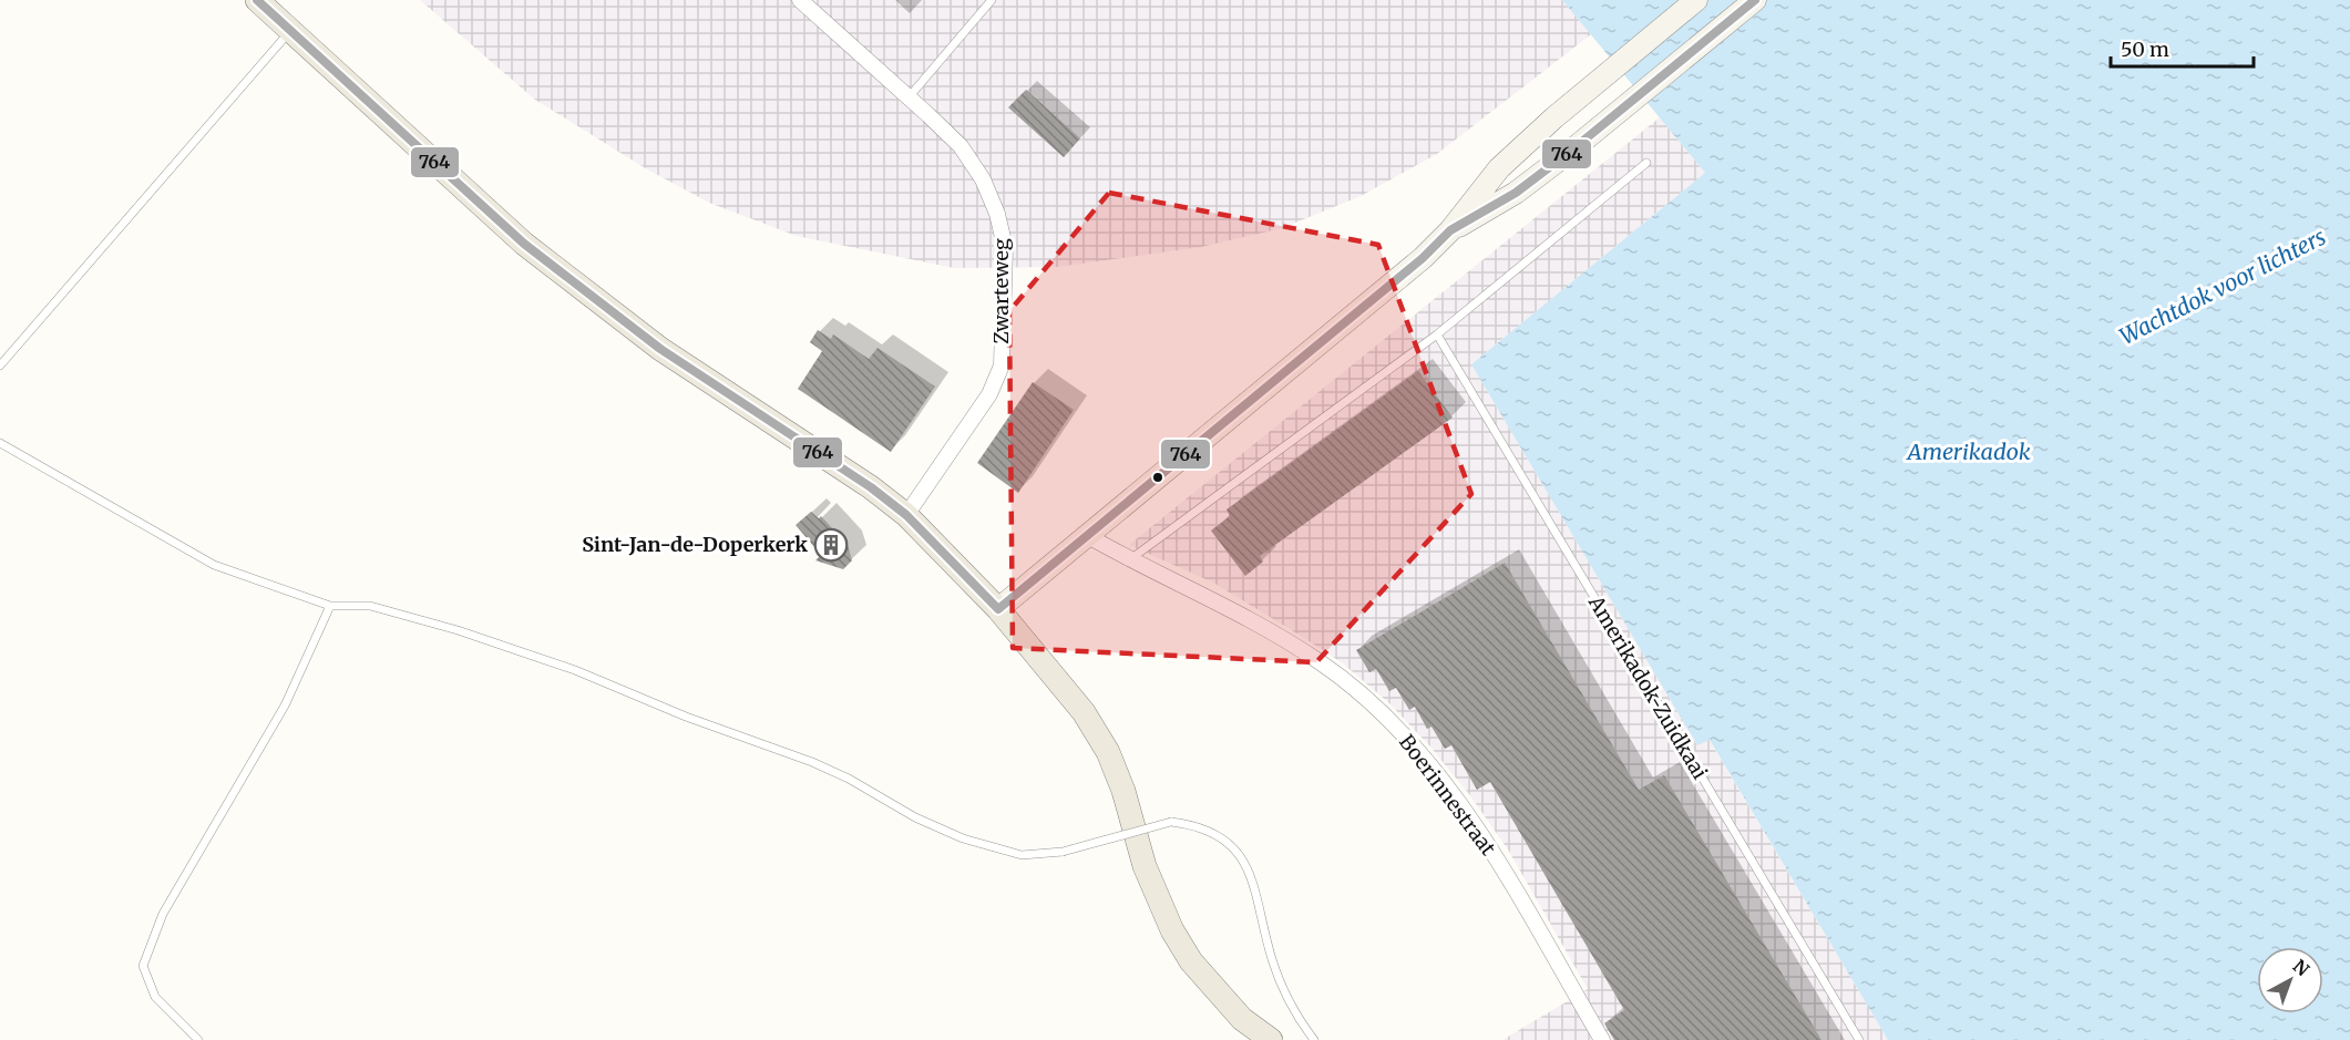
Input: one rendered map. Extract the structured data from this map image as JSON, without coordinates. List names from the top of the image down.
{
  "streets": {
    "street": ["Zwarteweg", "Boerinnestraat"],
    "lane": ["Amerikadok-Zuidkaai"]
  },
  "water": ["Wachtdok voor lichters", "Amerikadok"],
  "places": {
    "building": ["Sint-Jan-de-Doperkerk"]
  },
  "lines": ["transit line 764"],
  "scale_bar": "50 m",
  "north": "top right"
}
